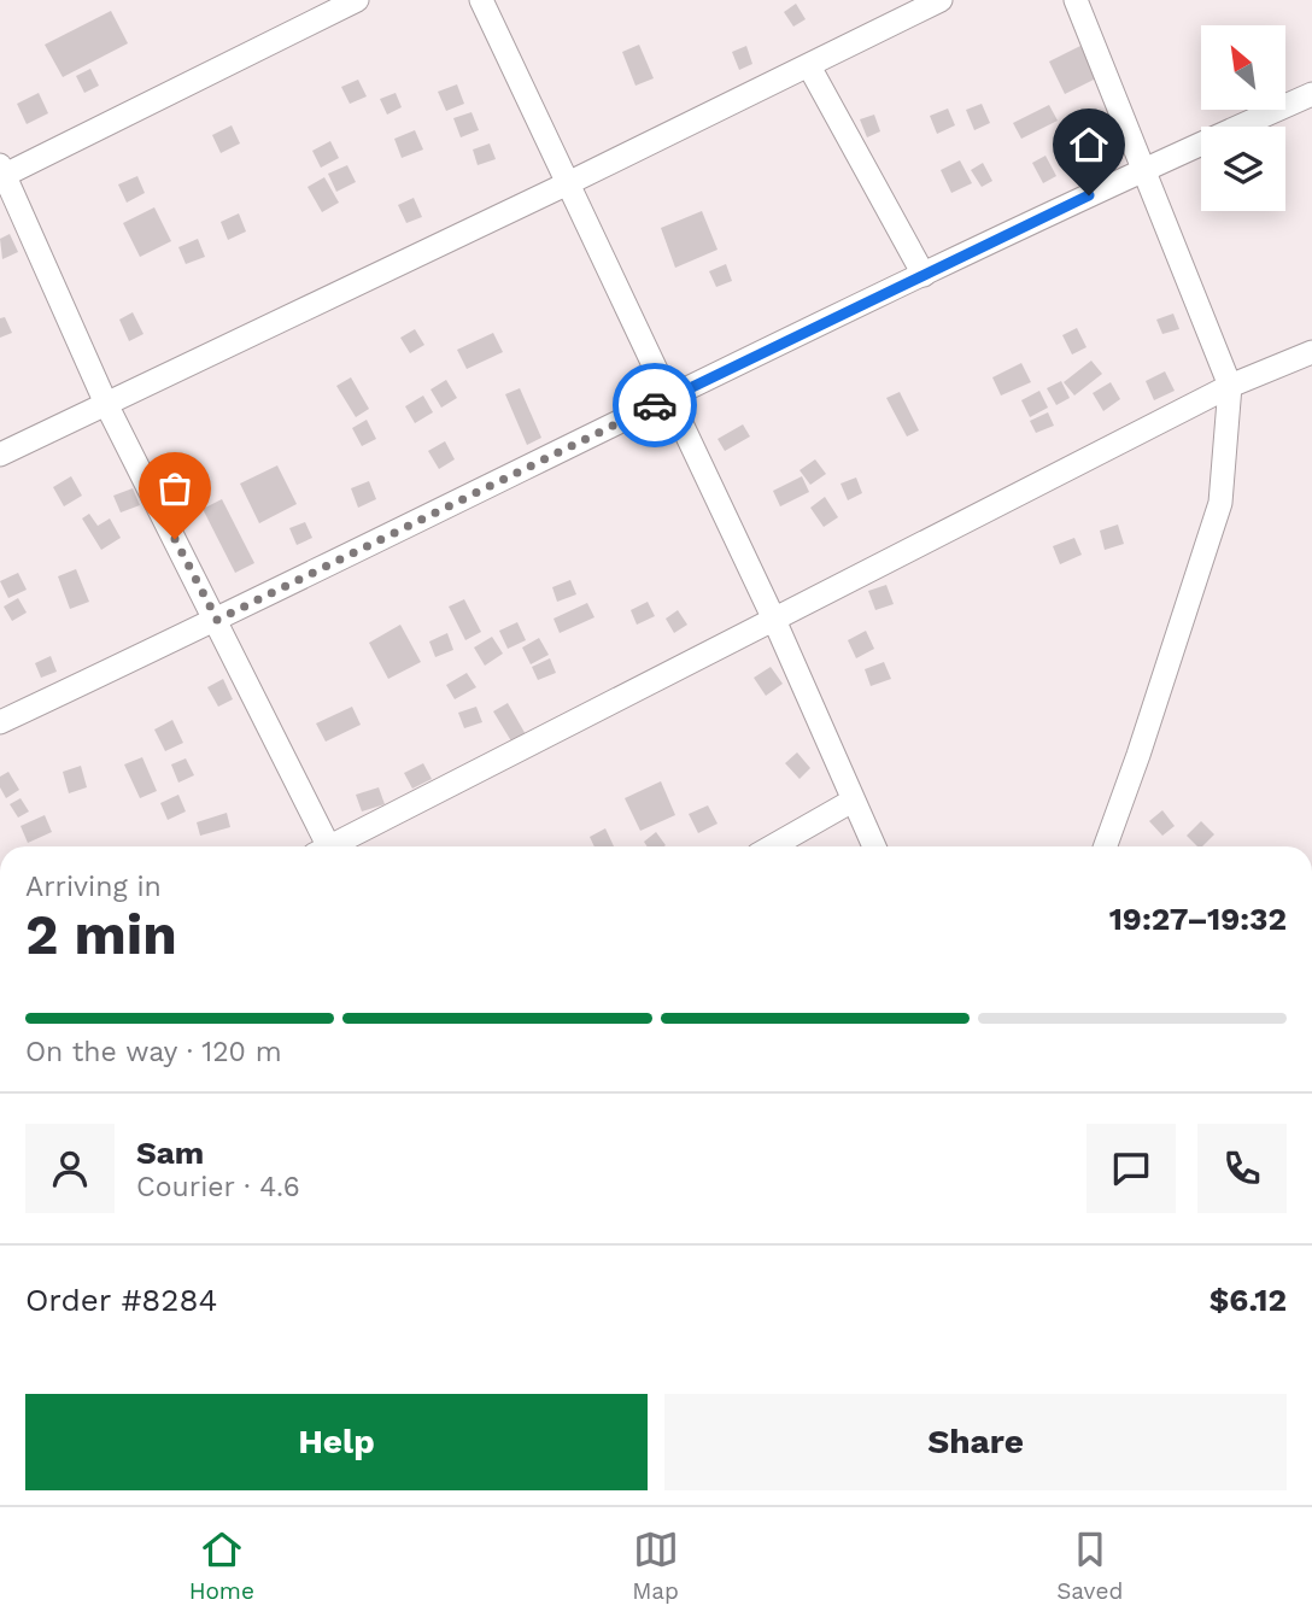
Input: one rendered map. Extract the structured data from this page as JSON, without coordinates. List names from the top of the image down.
{
  "north": "top left",
  "page": {
    "heading": ["2 min", "Arriving in", "19:27–19:32"],
    "panel": [
      "Sam",
      "Courier · 4.6",
      "Order #8284",
      "$6.12"
    ],
    "bar": "On the way · 120 m",
    "buttons": ["Help", "Share"],
    "tabs": ["Home", "Map", "Saved"]
  }
}
